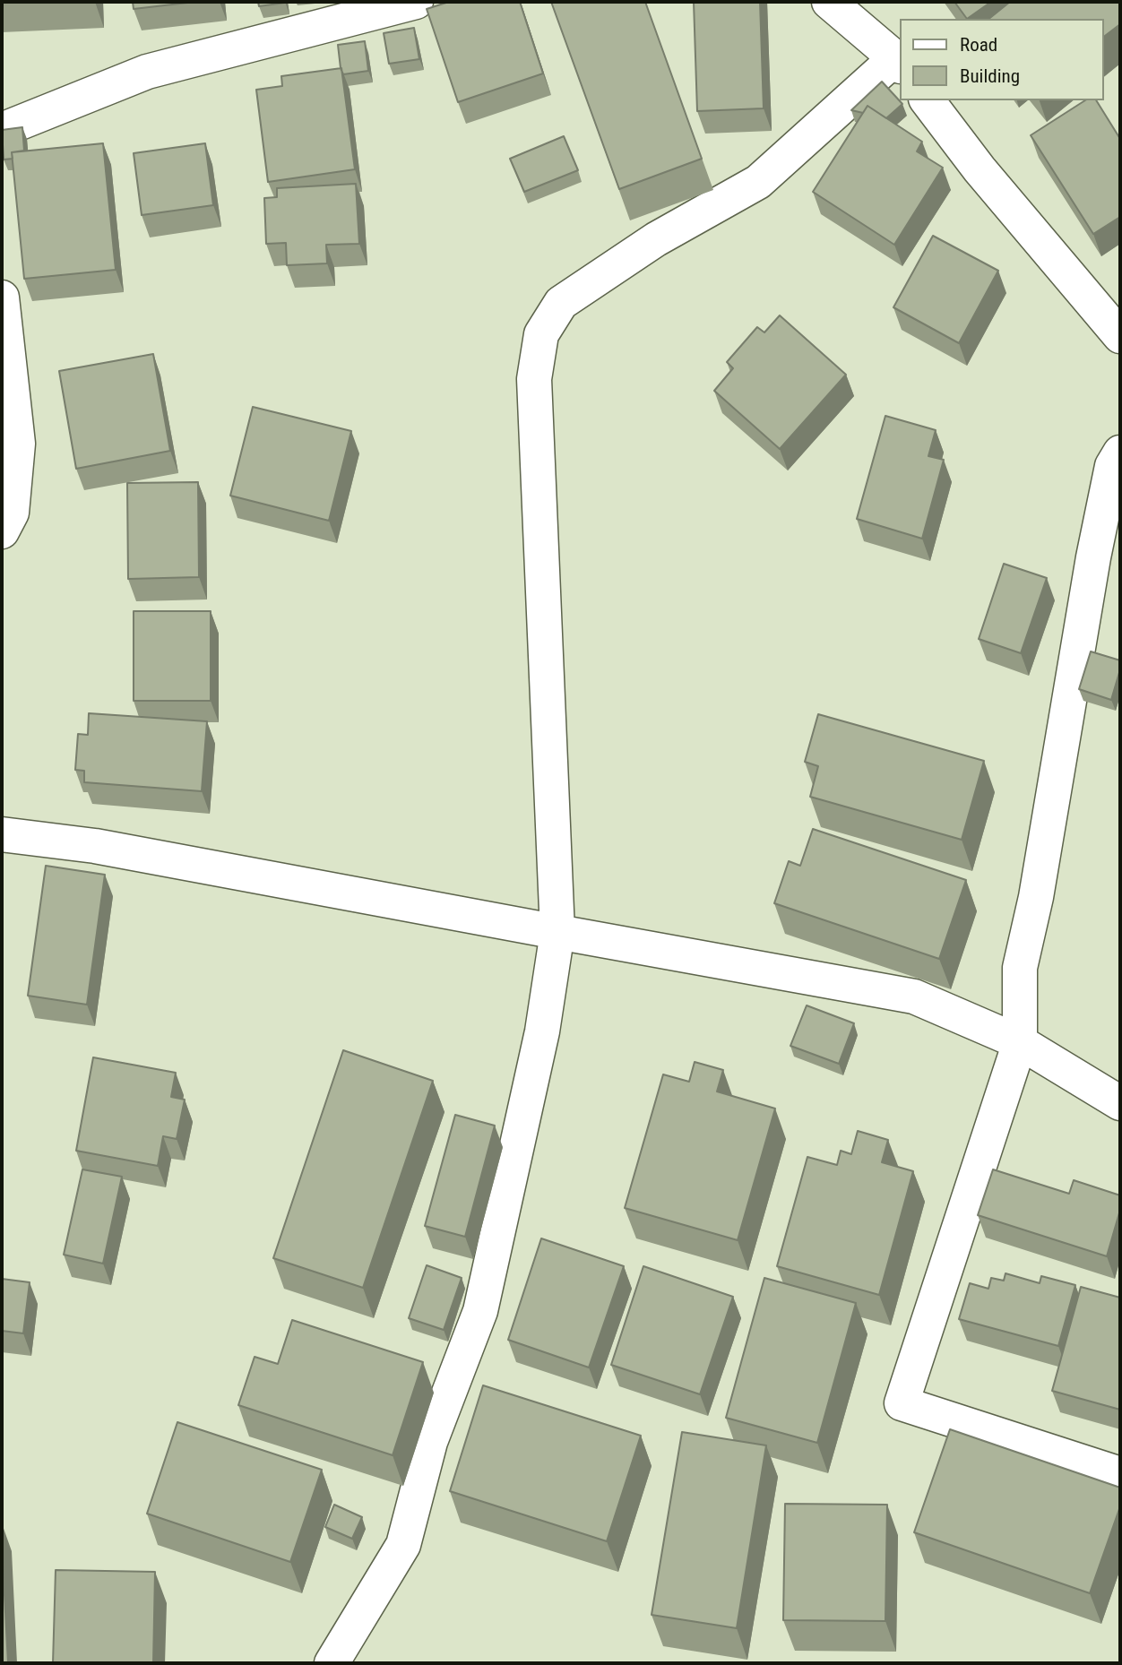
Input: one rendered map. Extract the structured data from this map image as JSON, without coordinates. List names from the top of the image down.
{
  "legend": ["Road", "Building"]
}
